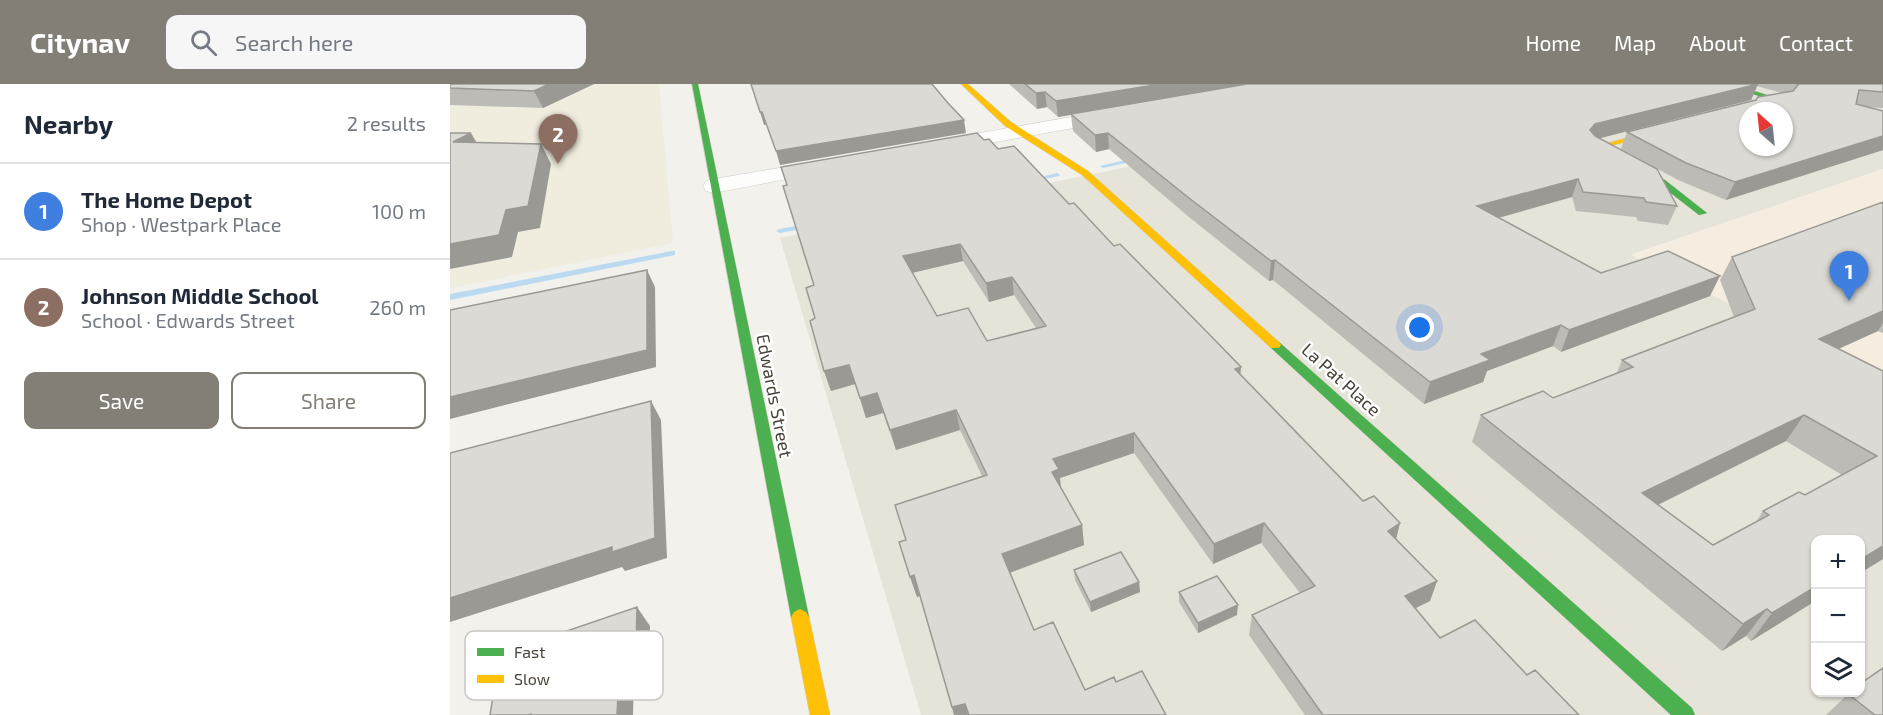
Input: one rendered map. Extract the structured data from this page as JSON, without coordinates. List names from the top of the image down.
{
  "streets": {
    "street": ["La Pat Place", "Edwards Street"]
  },
  "legend": ["Fast", "Slow"],
  "north": "top left",
  "page": {
    "header": "Citynav",
    "search": "Search here",
    "nav": [
      "Home",
      "Map",
      "About",
      "Contact"
    ],
    "heading": ["Nearby", "2 results"],
    "pins": ["2", "1"],
    "list": [
      {
        "mark": "1",
        "name": "The Home Depot",
        "note": "Shop · Westpark Place",
        "value": "100 m"
      },
      {
        "mark": "2",
        "name": "Johnson Middle School",
        "note": "School · Edwards Street",
        "value": "260 m"
      }
    ],
    "buttons": ["Save", "Share"],
    "map_buttons": ["+", "−"]
  }
}
